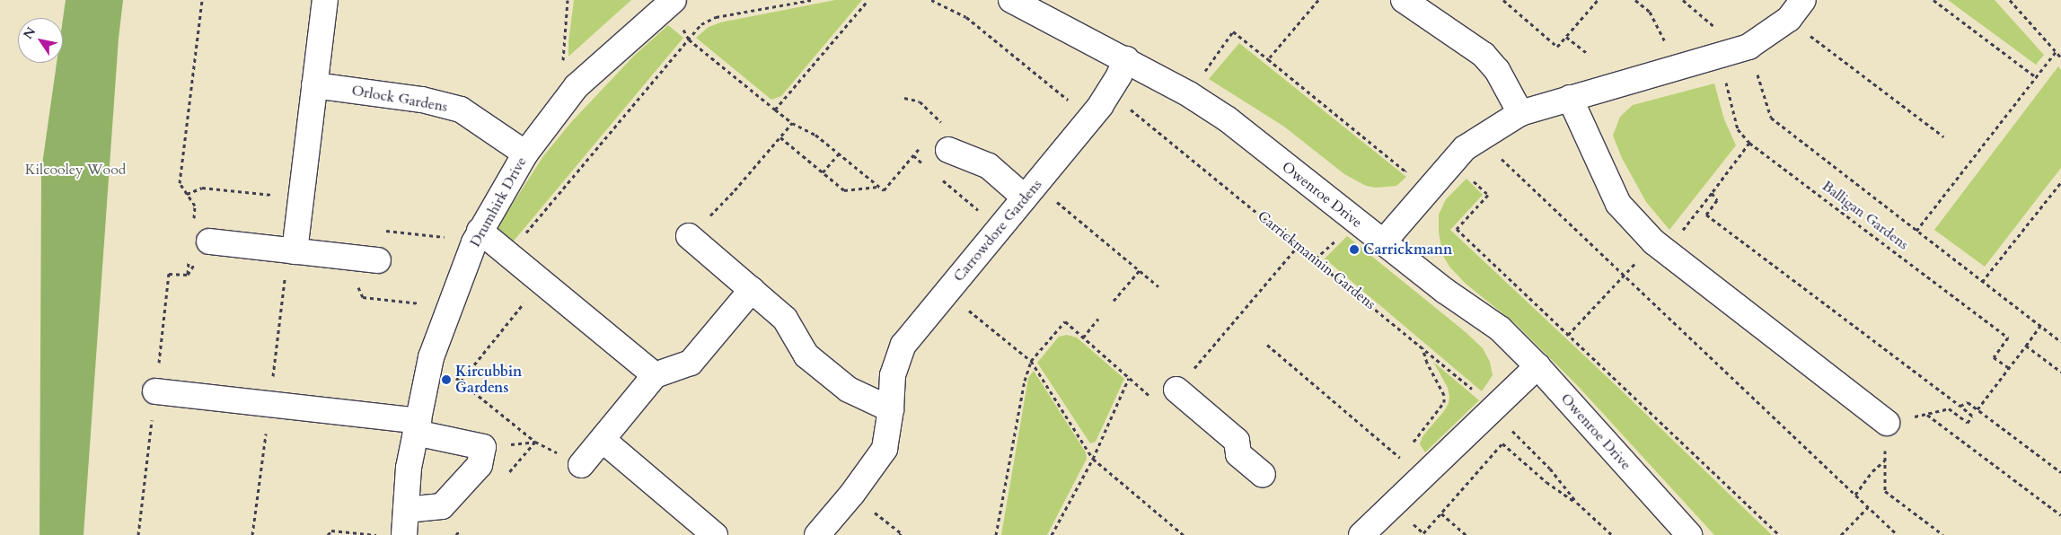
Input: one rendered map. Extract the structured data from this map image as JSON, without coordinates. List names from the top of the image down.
{
  "streets": {
    "street": [
      "Orlock Gardens",
      "Owenroe Drive",
      "Drumhirk Drive",
      "Carrowdore Gardens"
    ],
    "path": ["Balligan Gardens", "Carrickmannin Gardens"]
  },
  "crossings": [
    ["Orlock Gardens", "Drumhirk Drive"],
    ["Owenroe Drive", "Carrowdore Gardens"],
    ["Carrowdore Gardens", "Carrickmannin Gardens"]
  ],
  "parks": ["Kilcooley Wood"],
  "places": ["Carrickmann", "Kircubbin Gardens"],
  "north": "top left"
}
